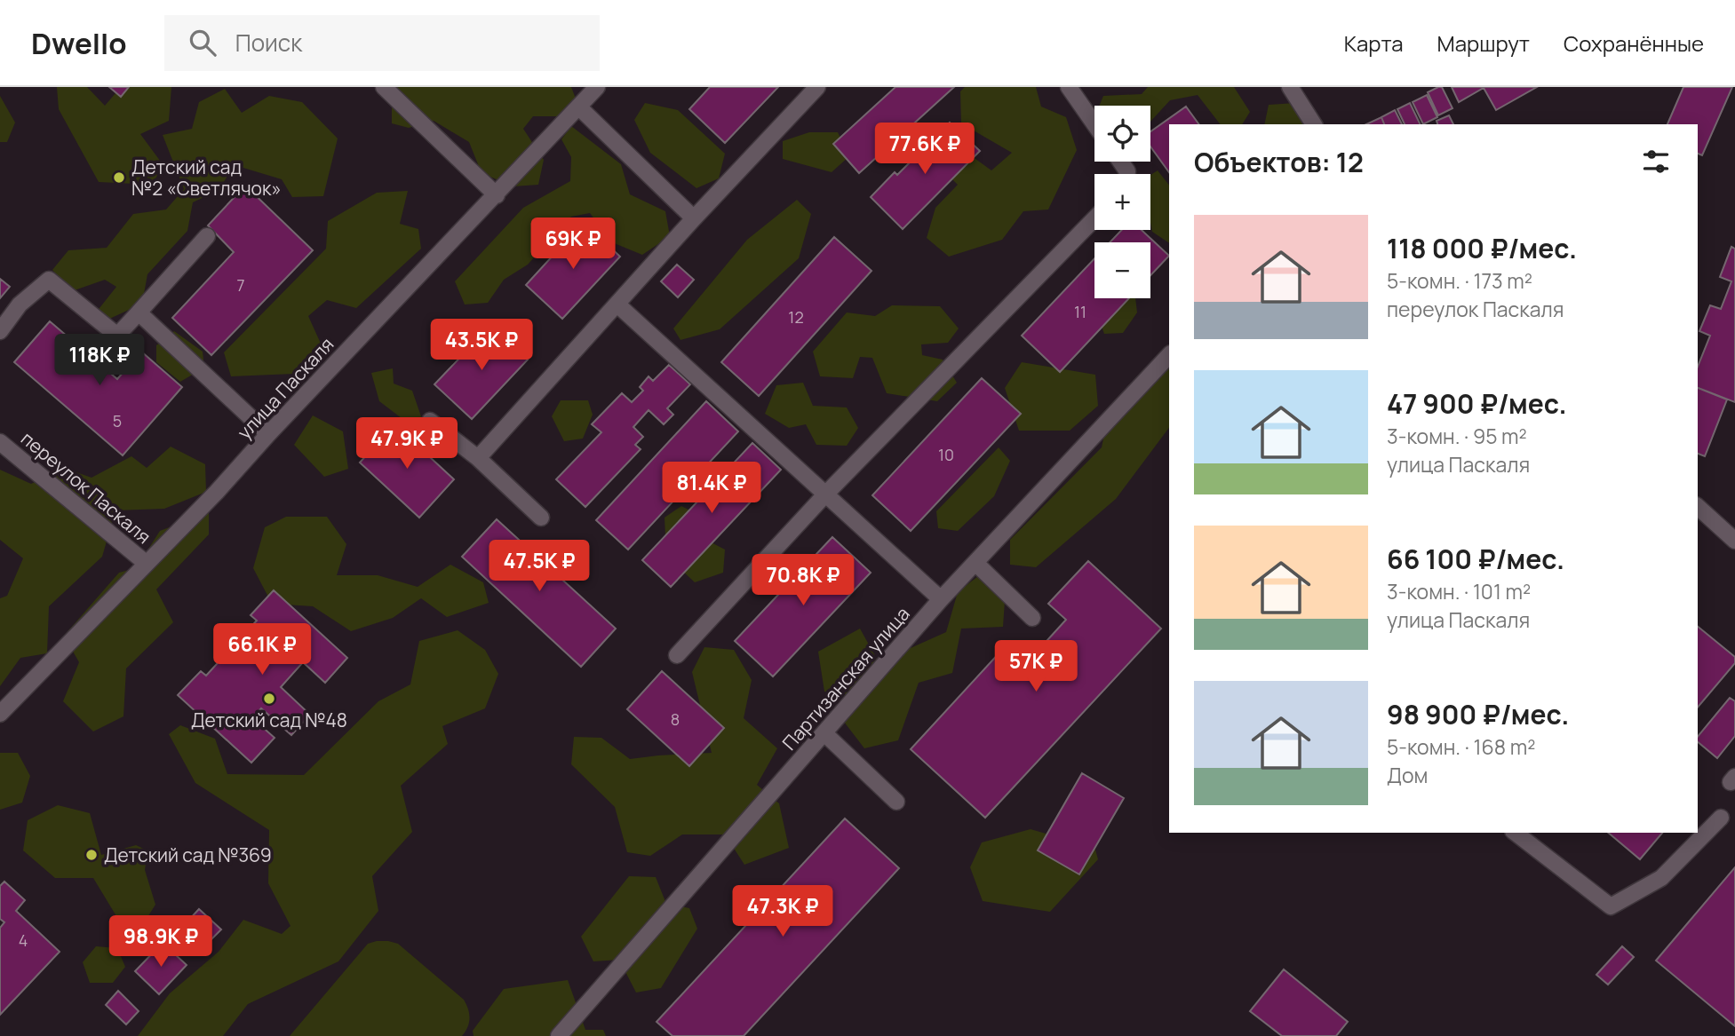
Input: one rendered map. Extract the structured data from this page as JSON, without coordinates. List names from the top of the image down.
{
  "streets": {
    "street": ["улица Паскаля", "переулок Паскаля", "Партизанская улица"]
  },
  "crossings": [
    ["улица Паскаля", "переулок Паскаля"]
  ],
  "places": ["Детский сад №2 «Светлячок»", "Детский сад №48", "Детский сад №369"],
  "house_numbers": [
    "7",
    "11",
    "12",
    "5",
    "10",
    "8",
    "4"
  ],
  "page": {
    "header": "Dwello",
    "search": "Поиск",
    "nav": ["Карта", "Маршрут", "Сохранённые"],
    "map_buttons": ["+", "−"],
    "price": [
      "77.6K ₽",
      "69K ₽",
      "43.5K ₽",
      "118K ₽",
      "47.9K ₽",
      "81.4K ₽",
      "47.5K ₽",
      "70.8K ₽",
      "66.1K ₽",
      "57K ₽",
      "47.3K ₽",
      "98.9K ₽"
    ],
    "heading": "Объектов: 12",
    "list": [
      {
        "name": "118 000 ₽/мес.",
        "note": "5-комн. · 173 m² · переулок Паскаля"
      },
      {
        "name": "47 900 ₽/мес.",
        "note": "3-комн. · 95 m² · улица Паскаля"
      },
      {
        "name": "66 100 ₽/мес.",
        "note": "3-комн. · 101 m² · улица Паскаля"
      },
      {
        "name": "98 900 ₽/мес.",
        "note": "5-комн. · 168 m² · Дом"
      }
    ]
  }
}
